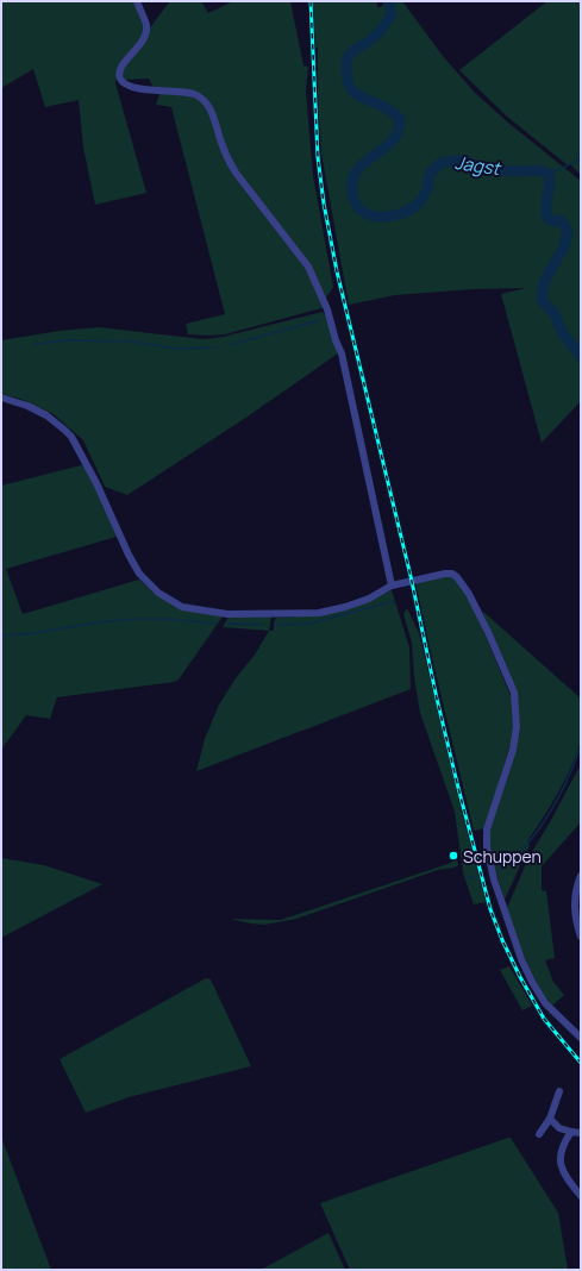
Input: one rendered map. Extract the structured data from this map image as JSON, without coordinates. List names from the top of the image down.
{
  "water": ["Jagst"],
  "places": ["Schuppen"]
}
